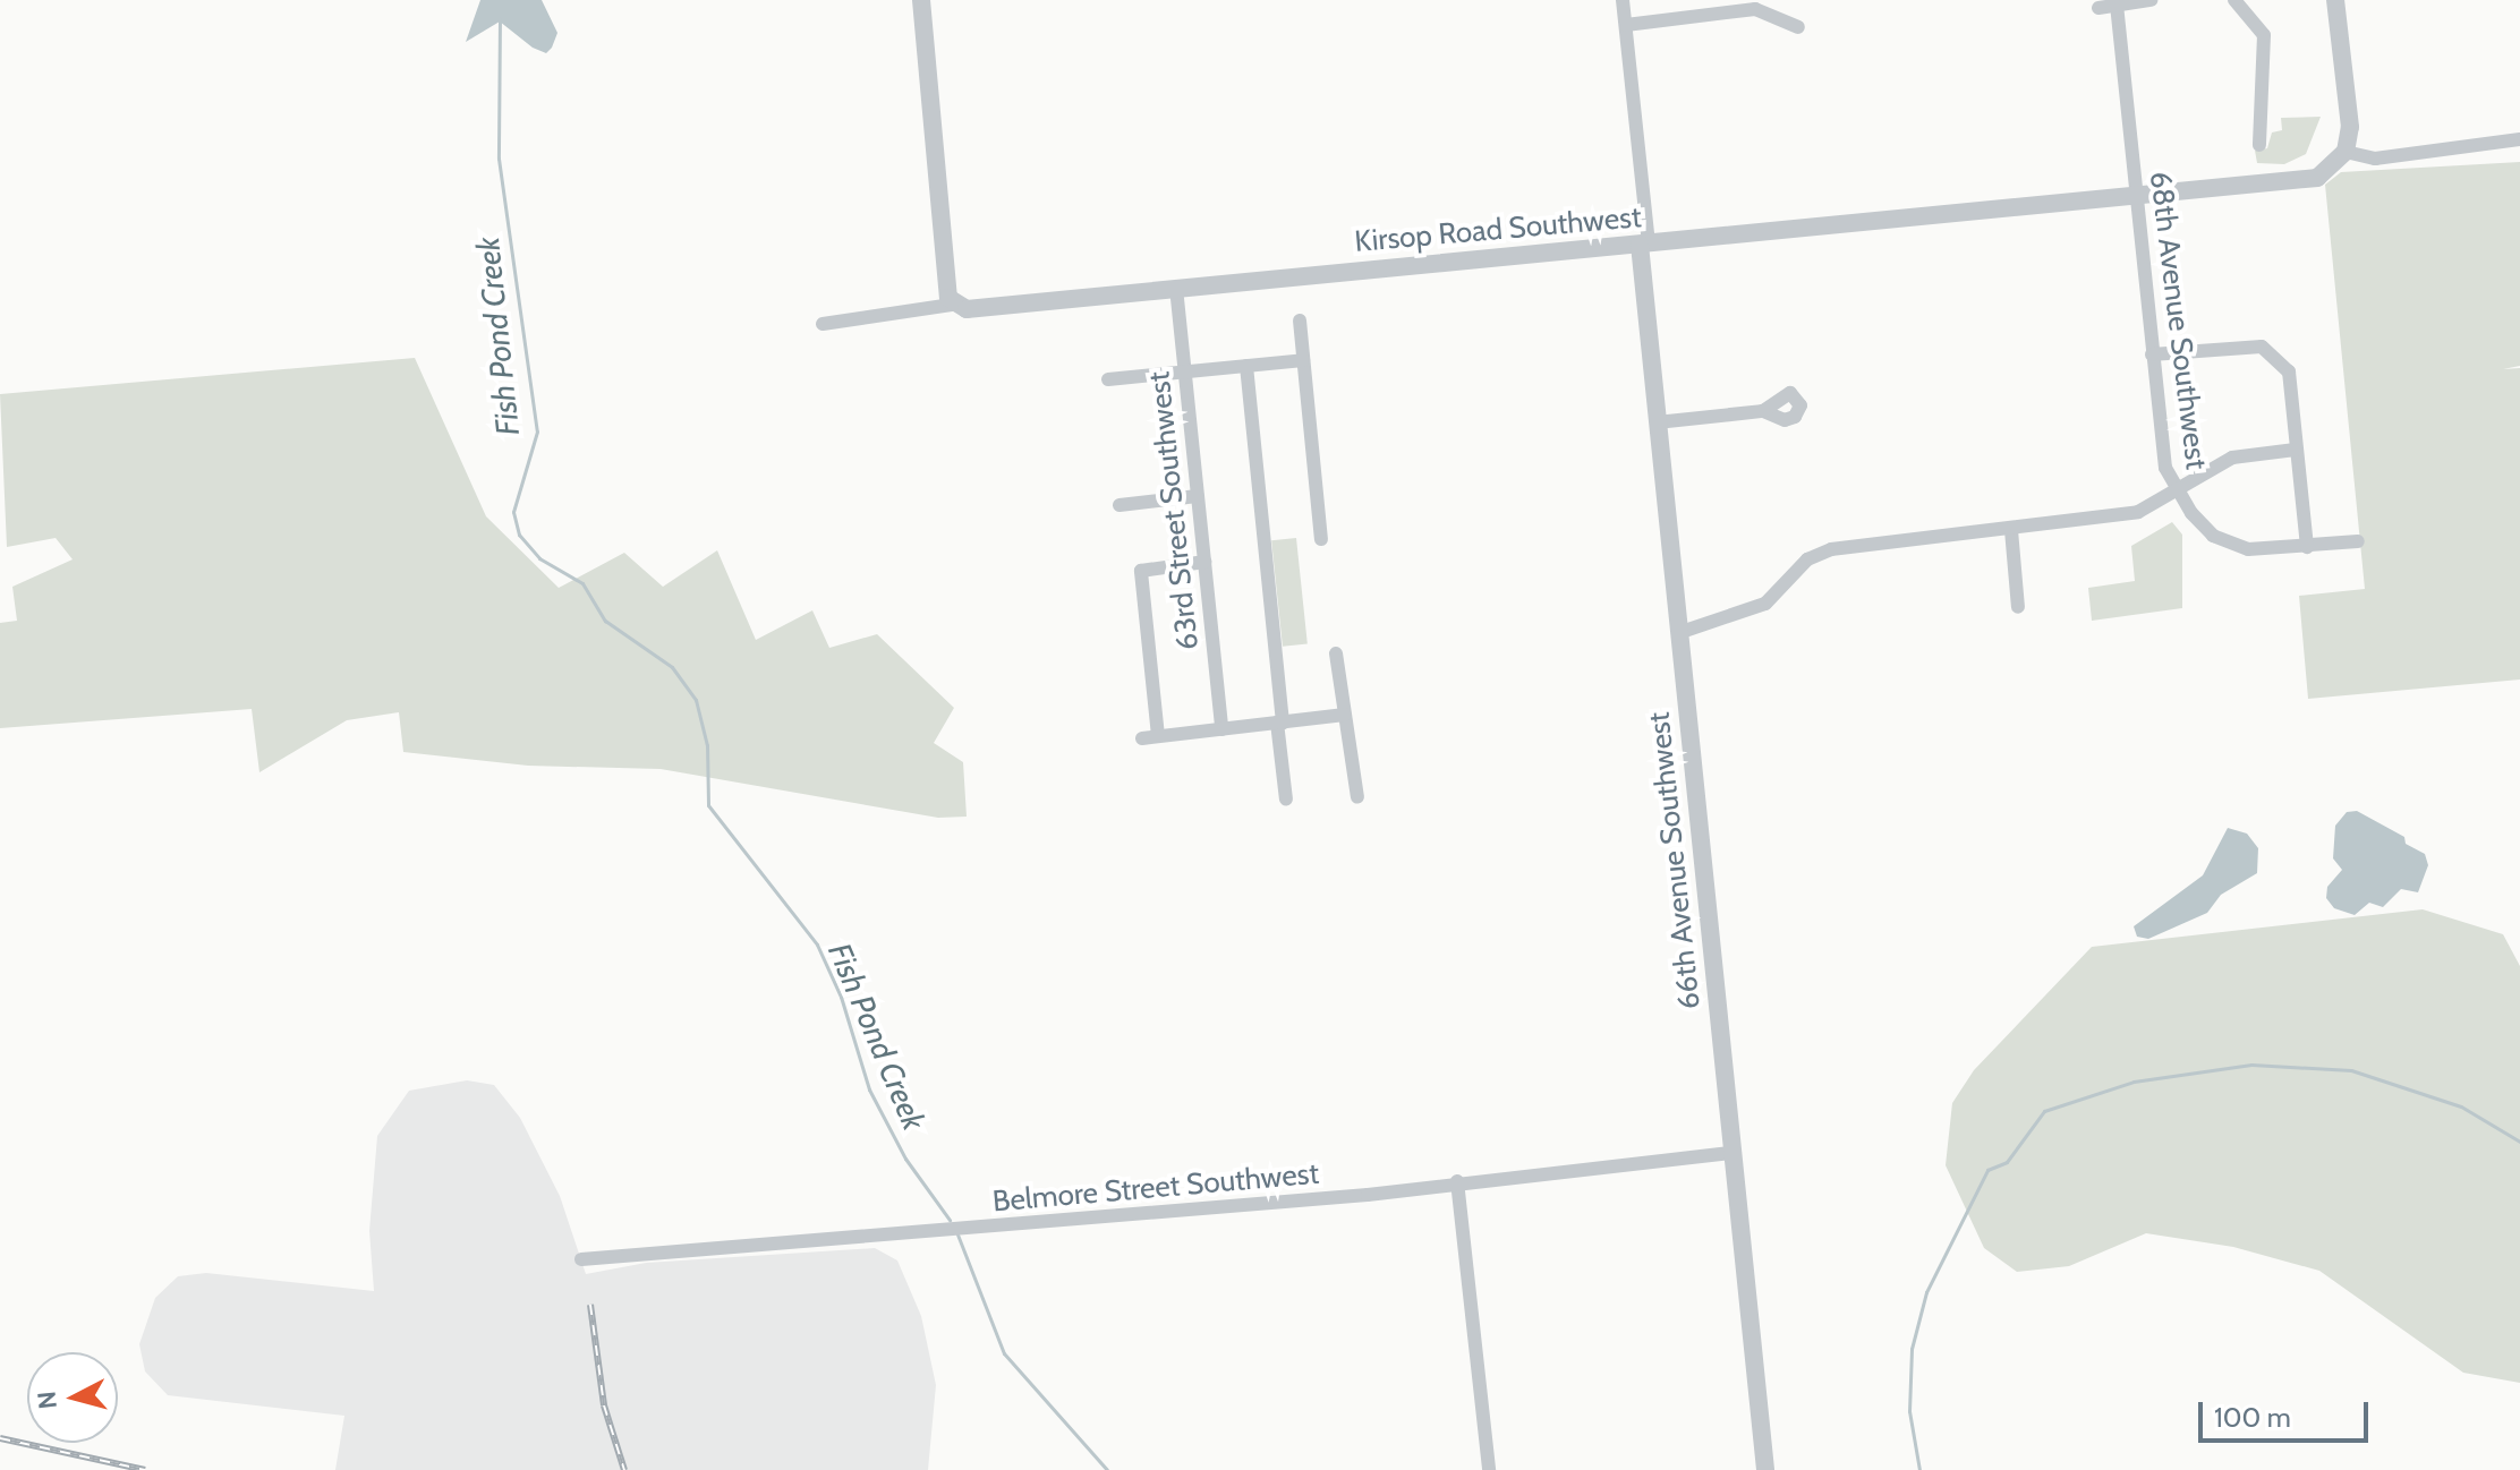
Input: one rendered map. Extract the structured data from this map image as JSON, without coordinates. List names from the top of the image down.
{
  "streets": {
    "street": [
      "Kirsop Road Southwest",
      "68th Avenue Southwest",
      "63rd Street Southwest",
      "66th Avenue Southwest",
      "Belmore Street Southwest"
    ]
  },
  "crossings": [
    ["Kirsop Road Southwest", "68th Avenue Southwest"],
    ["Kirsop Road Southwest", "63rd Street Southwest"],
    ["Kirsop Road Southwest", "66th Avenue Southwest"],
    ["66th Avenue Southwest", "Belmore Street Southwest"]
  ],
  "water": ["Fish Pond Creek"],
  "scale_bar": "100 m",
  "north": "left"
}
